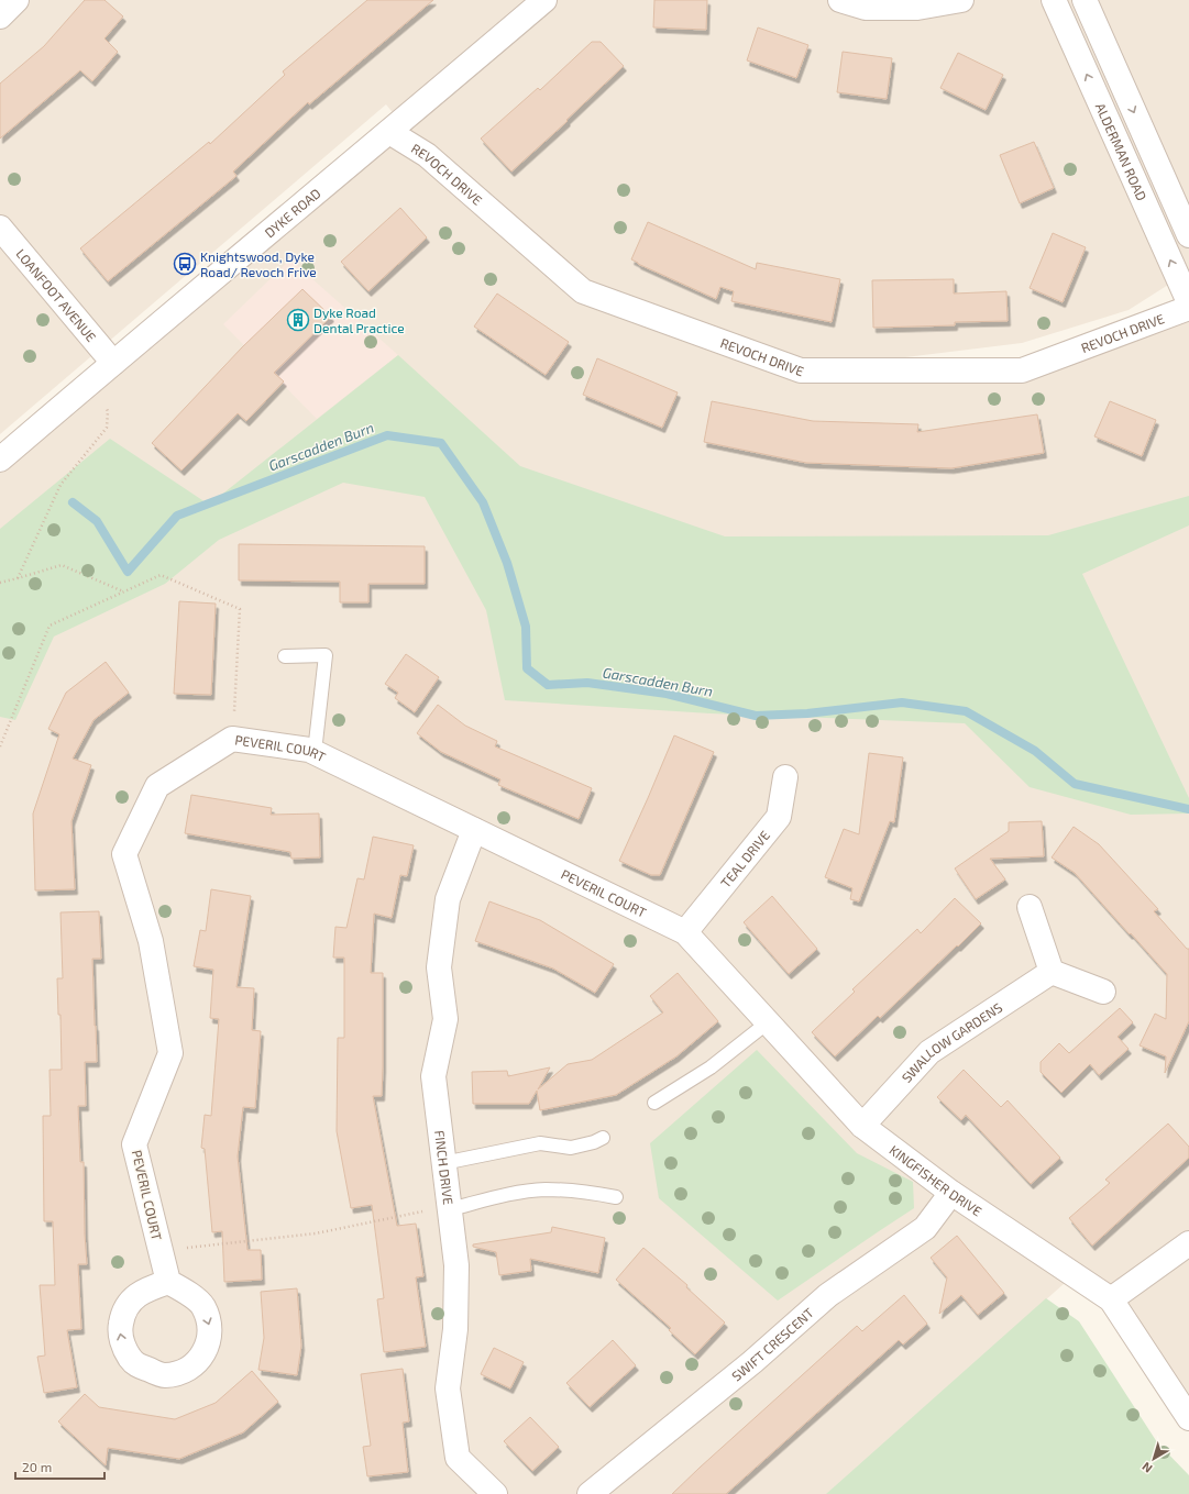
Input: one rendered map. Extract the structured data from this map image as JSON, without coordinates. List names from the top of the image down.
{
  "streets": {
    "street": [
      "ALDERMAN ROAD",
      "REVOCH DRIVE",
      "DYKE ROAD",
      "LOANFOOT AVENUE",
      "PEVERIL COURT",
      "TEAL DRIVE",
      "SWALLOW GARDENS",
      "FINCH DRIVE",
      "KINGFISHER DRIVE",
      "SWIFT CRESCENT"
    ]
  },
  "crossings": [
    ["REVOCH DRIVE", "DYKE ROAD"],
    ["DYKE ROAD", "LOANFOOT AVENUE"],
    ["PEVERIL COURT", "TEAL DRIVE"],
    ["PEVERIL COURT", "FINCH DRIVE"],
    ["PEVERIL COURT", "KINGFISHER DRIVE"],
    ["TEAL DRIVE", "KINGFISHER DRIVE"],
    ["SWALLOW GARDENS", "KINGFISHER DRIVE"],
    ["KINGFISHER DRIVE", "SWIFT CRESCENT"]
  ],
  "water": ["Garscadden Burn"],
  "places": {
    "bus stop": ["Knightswood, Dyke Road/ Revoch Frive"],
    "building": ["Dyke Road Dental Practice"]
  },
  "scale_bar": "20 m",
  "north": "bottom left"
}
